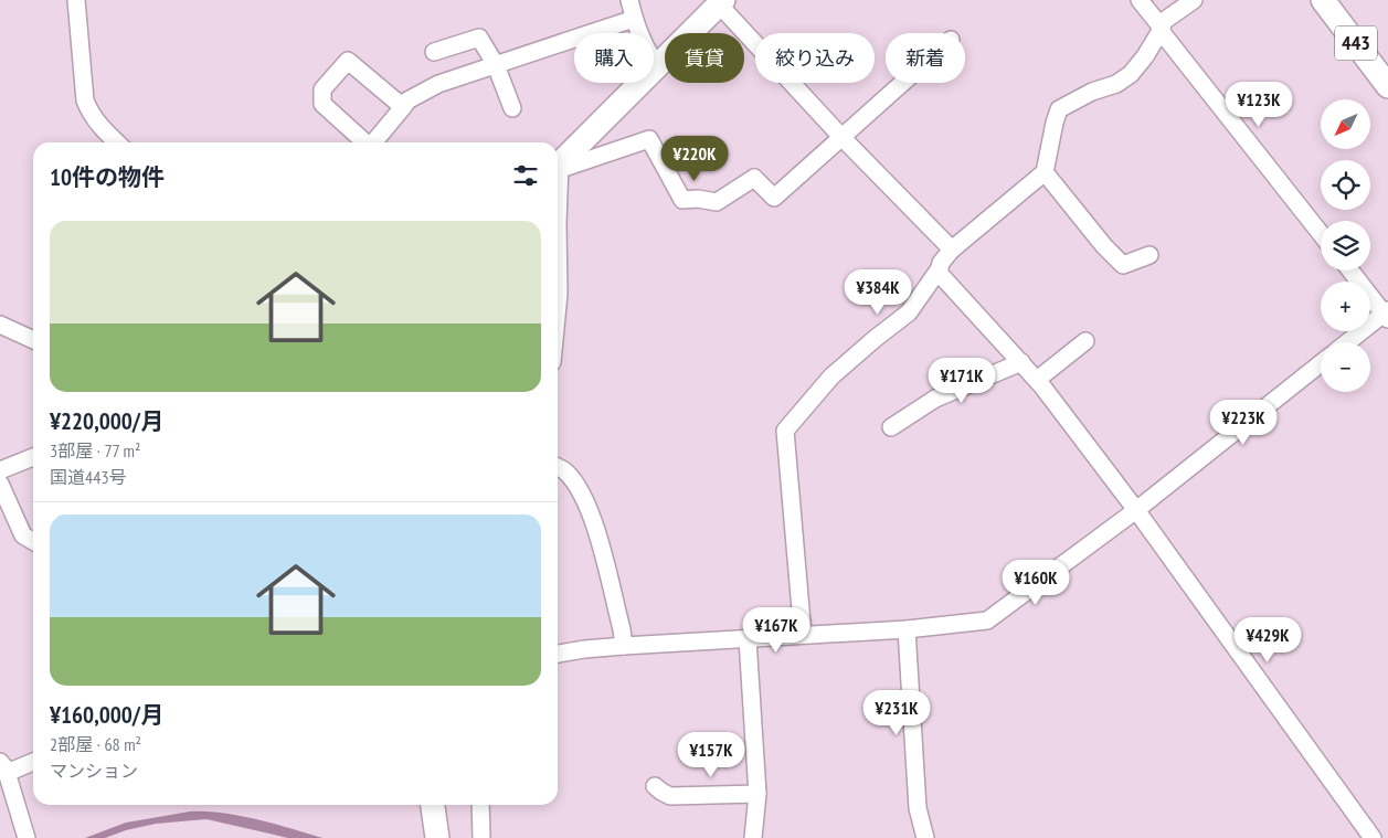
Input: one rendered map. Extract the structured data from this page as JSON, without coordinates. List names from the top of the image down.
{
  "streets": {
    "highway": ["443"]
  },
  "north": "bottom left",
  "page": {
    "chip": [
      "購入",
      "賃貸",
      "絞り込み",
      "新着"
    ],
    "price": [
      "¥123K",
      "¥220K",
      "¥384K",
      "¥171K",
      "¥223K",
      "¥160K",
      "¥167K",
      "¥429K",
      "¥231K",
      "¥157K"
    ],
    "map_buttons": ["+", "−"],
    "heading": "10件の物件",
    "list": [
      {
        "name": "¥220,000/月",
        "note": "3部屋 · 77 m² · 国道443号"
      },
      {
        "name": "¥160,000/月",
        "note": "2部屋 · 68 m² · マンション"
      }
    ]
  }
}
